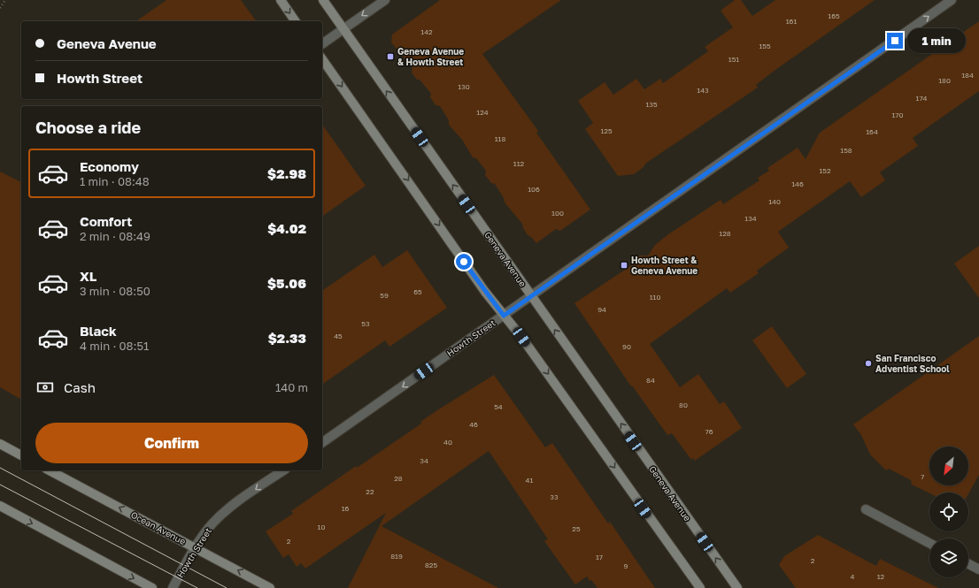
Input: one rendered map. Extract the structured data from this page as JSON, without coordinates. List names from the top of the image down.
{
  "streets": {
    "main road": ["Geneva Avenue", "Ocean Avenue"],
    "street": ["Howth Street"]
  },
  "crossings": [
    ["Geneva Avenue", "Howth Street"],
    ["Howth Street", "Ocean Avenue"]
  ],
  "places": {
    "transit": ["Geneva Avenue & Howth Street", "Howth Street & Geneva Avenue"],
    "other": ["San Francisco Adventist School"]
  },
  "house_numbers": [
    "165",
    "161",
    "142",
    "155",
    "151",
    "184",
    "180",
    "130",
    "143",
    "174",
    "135",
    "124",
    "170",
    "125",
    "164",
    "118",
    "158",
    "112",
    "152",
    "146",
    "106",
    "140",
    "100",
    "134",
    "128",
    "65",
    "59",
    "110",
    "94",
    "53",
    "45",
    "90",
    "84",
    "80",
    "54",
    "46",
    "76",
    "40",
    "34",
    "7",
    "28",
    "41",
    "22",
    "33",
    "16",
    "10",
    "25",
    "2",
    "819",
    "17",
    "2",
    "825",
    "9",
    "4",
    "12"
  ],
  "north": "bottom left",
  "page": {
    "banner": ["Geneva Avenue", "Howth Street"],
    "bubble": "1 min",
    "heading": "Choose a ride",
    "list": [
      {
        "name": "Economy",
        "note": "1 min · 08:48",
        "value": "$2.98"
      },
      {
        "name": "Comfort",
        "note": "2 min · 08:49",
        "value": "$4.02"
      },
      {
        "name": "XL",
        "note": "3 min · 08:50",
        "value": "$5.06"
      },
      {
        "name": "Black",
        "note": "4 min · 08:51",
        "value": "$2.33"
      }
    ],
    "pay": ["Cash", "140 m"],
    "buttons": "Confirm"
  }
}
